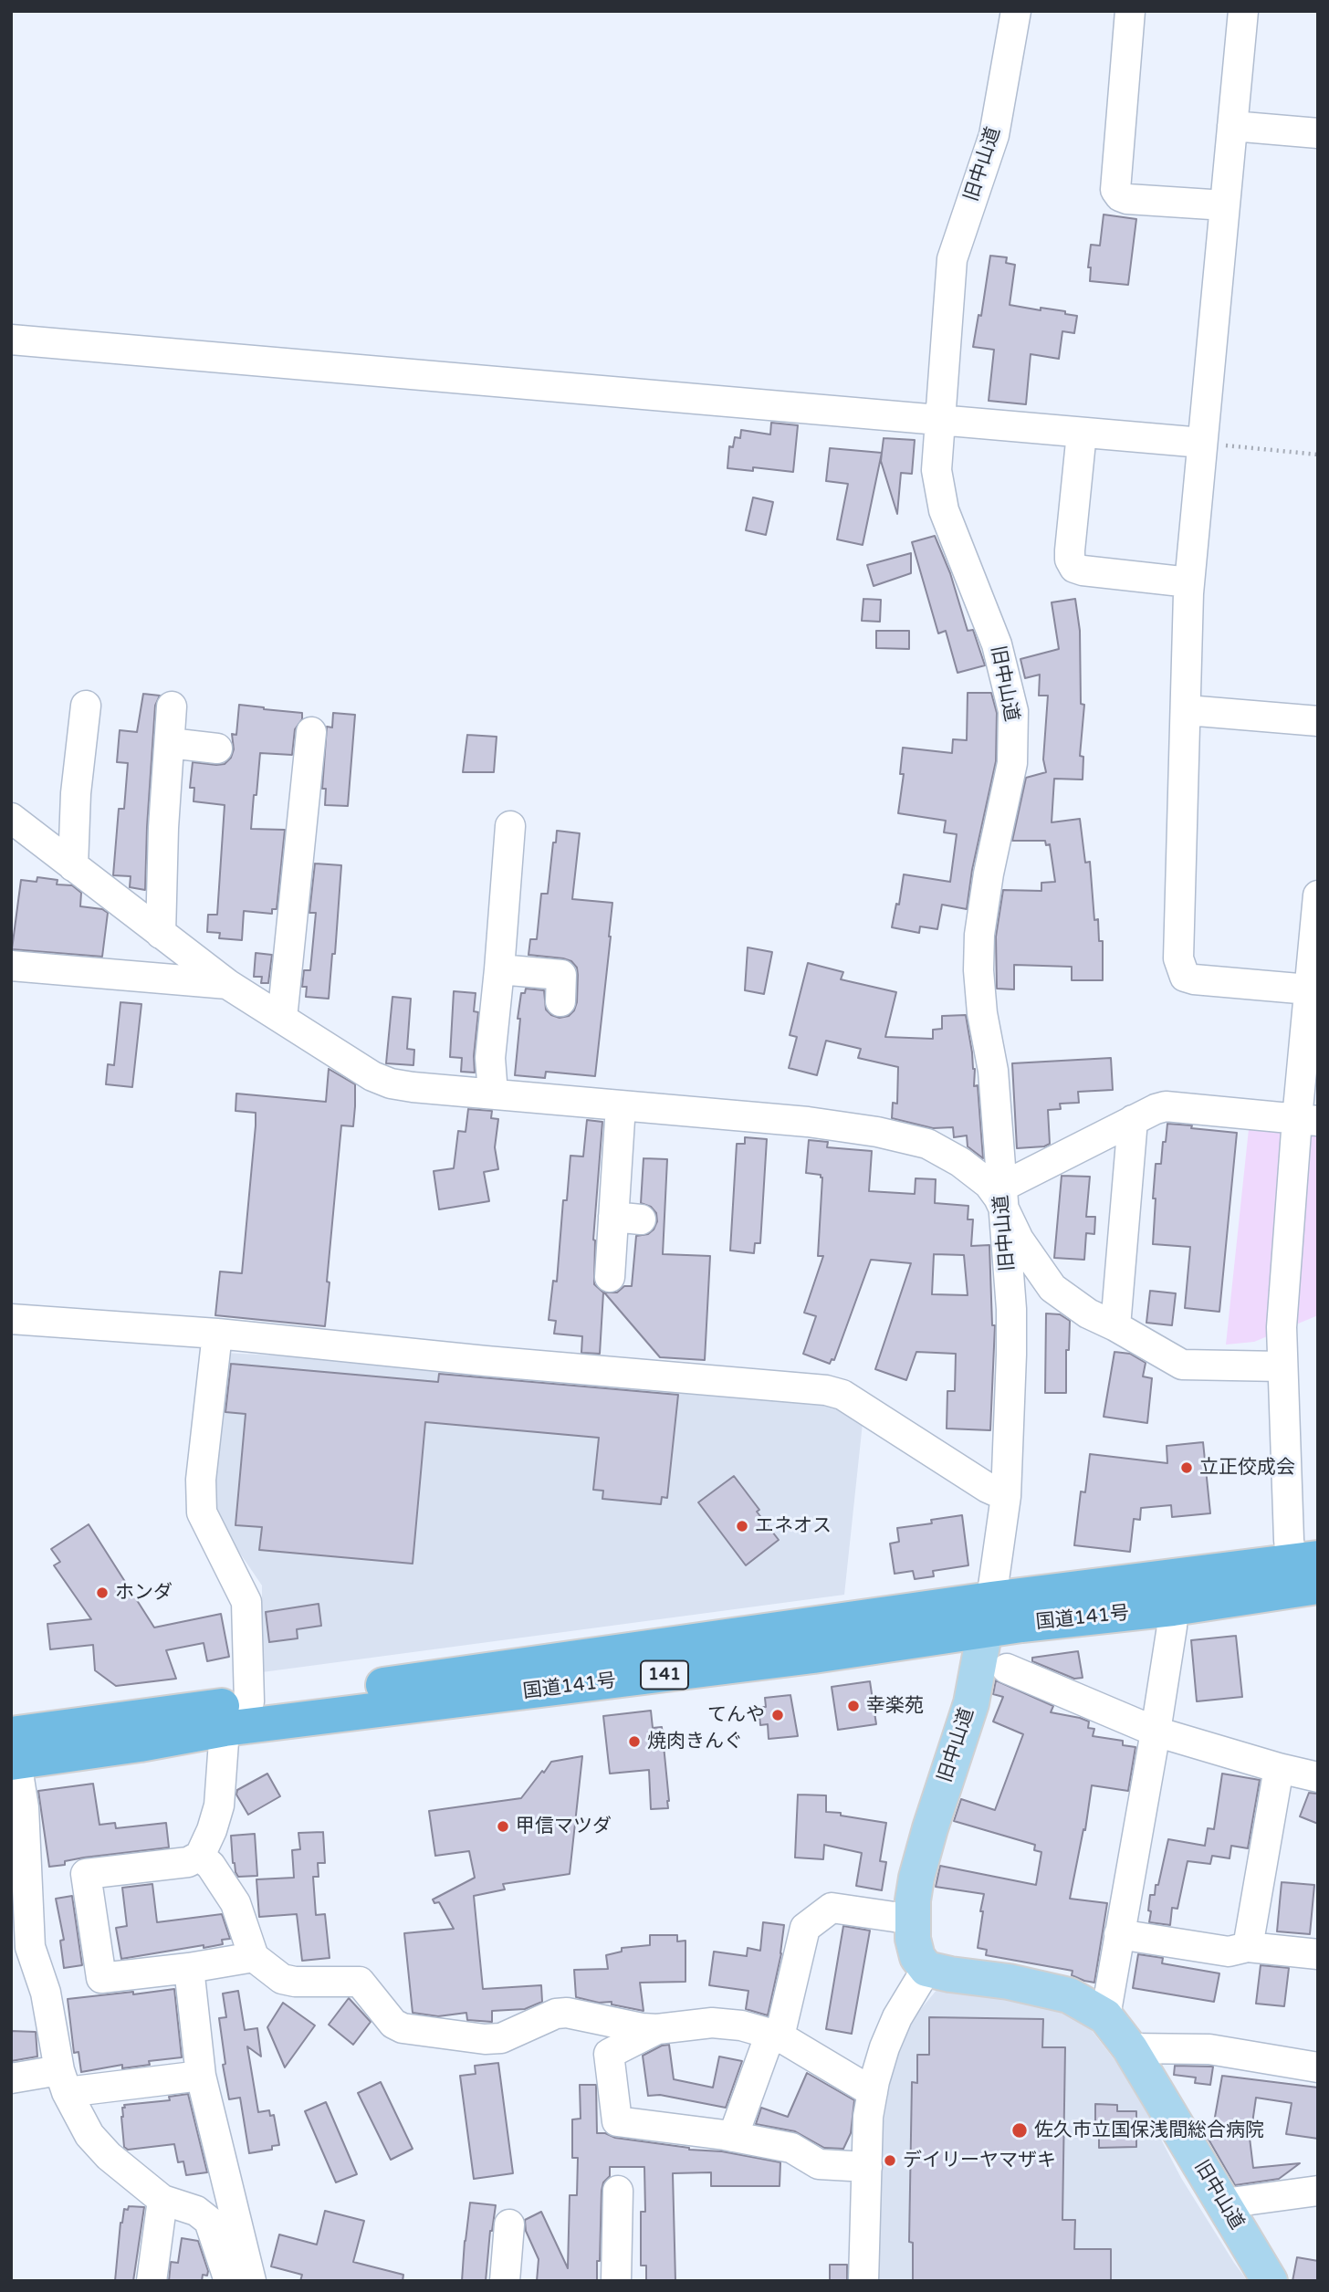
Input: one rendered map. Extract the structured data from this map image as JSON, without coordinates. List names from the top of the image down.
{
  "streets": {
    "highway": ["国道141号", "141"],
    "main road": ["旧中山道"]
  },
  "crossings": [
    ["旧中山道", "国道141号"]
  ],
  "places": [
    "立正佼成会",
    "エネオス",
    "ホンダ",
    "幸楽苑",
    "てんや",
    "焼肉きんぐ",
    "甲信マツダ",
    "佐久市立国保浅間総合病院",
    "デイリーヤマザキ"
  ]
}
